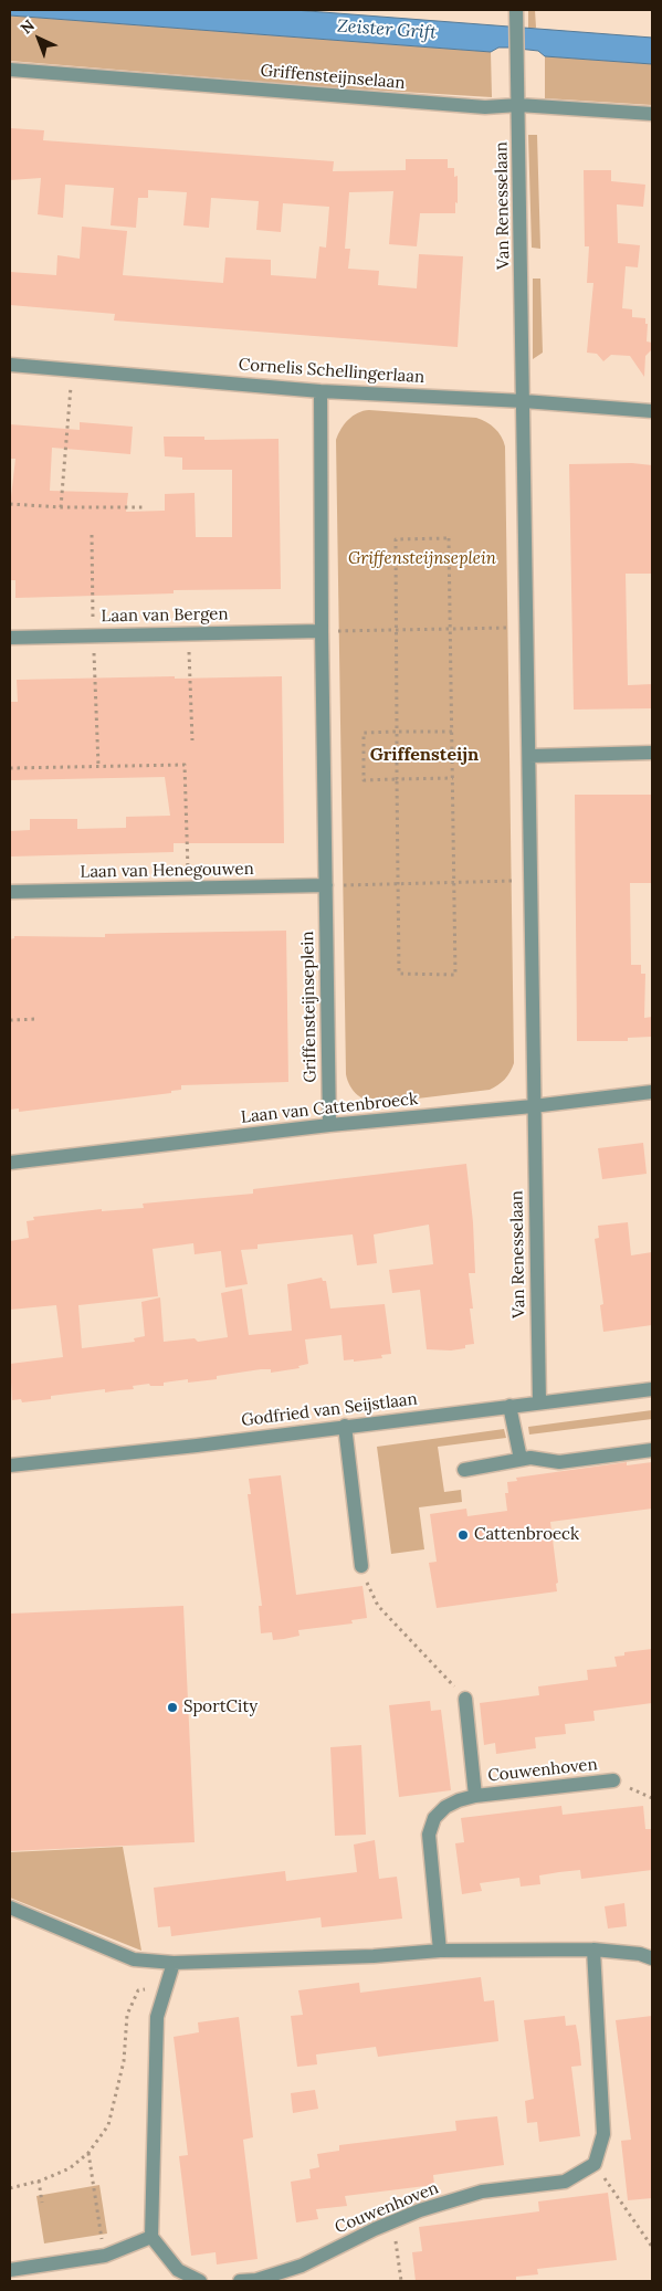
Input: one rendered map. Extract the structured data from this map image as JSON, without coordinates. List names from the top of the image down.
{
  "streets": {
    "street": [
      "Griffensteijnselaan",
      "Van Renesselaan",
      "Cornelis Schellingerlaan",
      "Laan van Bergen",
      "Laan van Henegouwen",
      "Griffensteijnseplein",
      "Laan van Cattenbroeck",
      "Godfried van Seijstlaan",
      "Couwenhoven"
    ]
  },
  "crossings": [
    ["Griffensteijnselaan", "Van Renesselaan"],
    ["Van Renesselaan", "Cornelis Schellingerlaan"],
    ["Van Renesselaan", "Laan van Cattenbroeck"],
    ["Van Renesselaan", "Godfried van Seijstlaan"],
    ["Cornelis Schellingerlaan", "Griffensteijnseplein"],
    ["Laan van Bergen", "Griffensteijnseplein"],
    ["Laan van Henegouwen", "Griffensteijnseplein"],
    ["Griffensteijnseplein", "Laan van Cattenbroeck"]
  ],
  "districts": ["Griffensteijn"],
  "water": ["Zeister Grift"],
  "parks": ["Griffensteijnseplein"],
  "places": ["Cattenbroeck", "SportCity"],
  "north": "top left"
}
